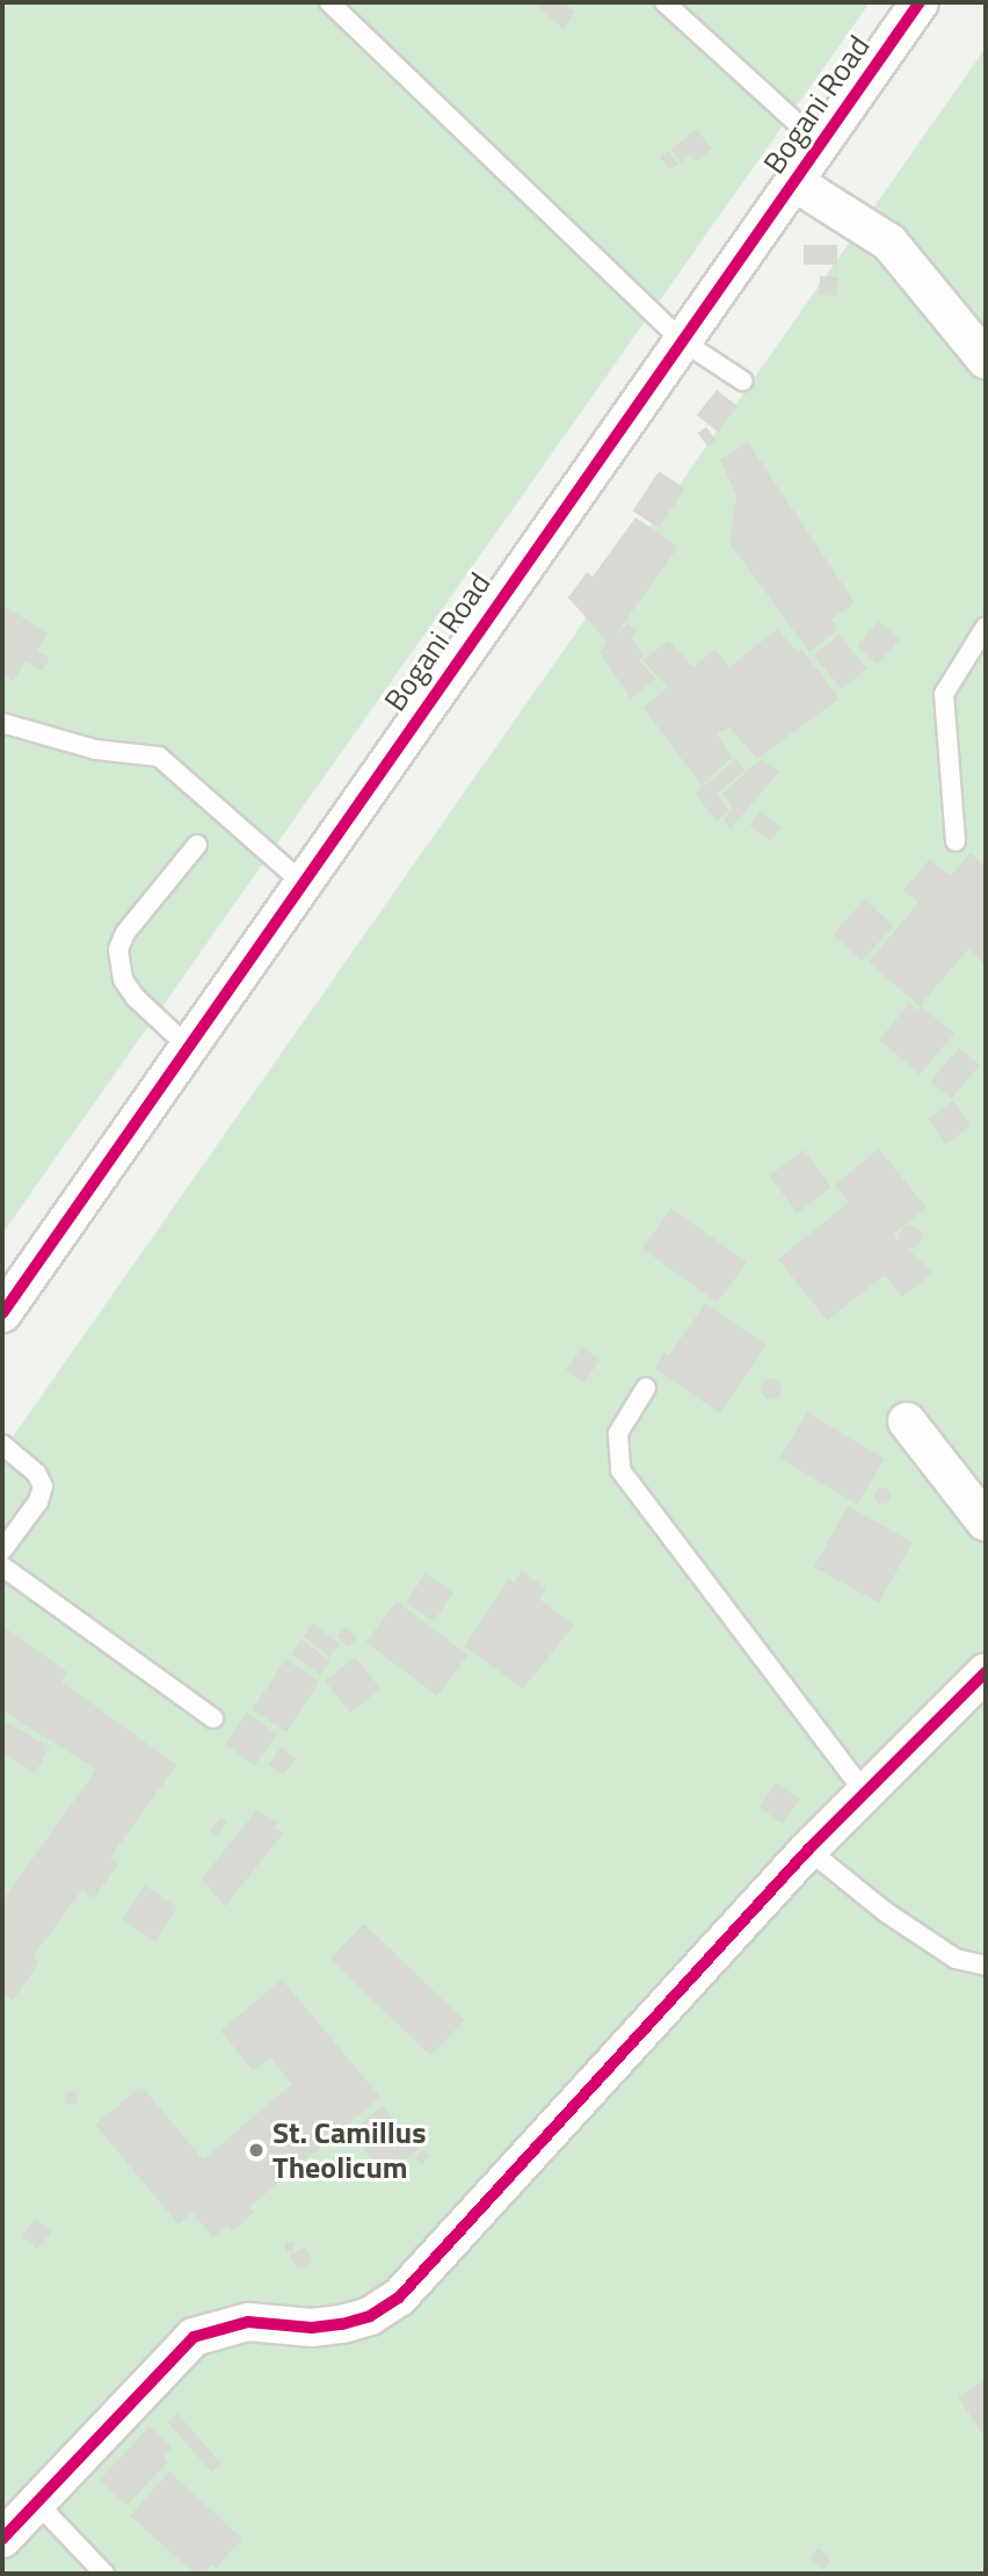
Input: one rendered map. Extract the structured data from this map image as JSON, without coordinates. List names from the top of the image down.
{
  "streets": {
    "street": ["Bogani Road"]
  },
  "places": ["St. Camillus Theolicum"]
}
